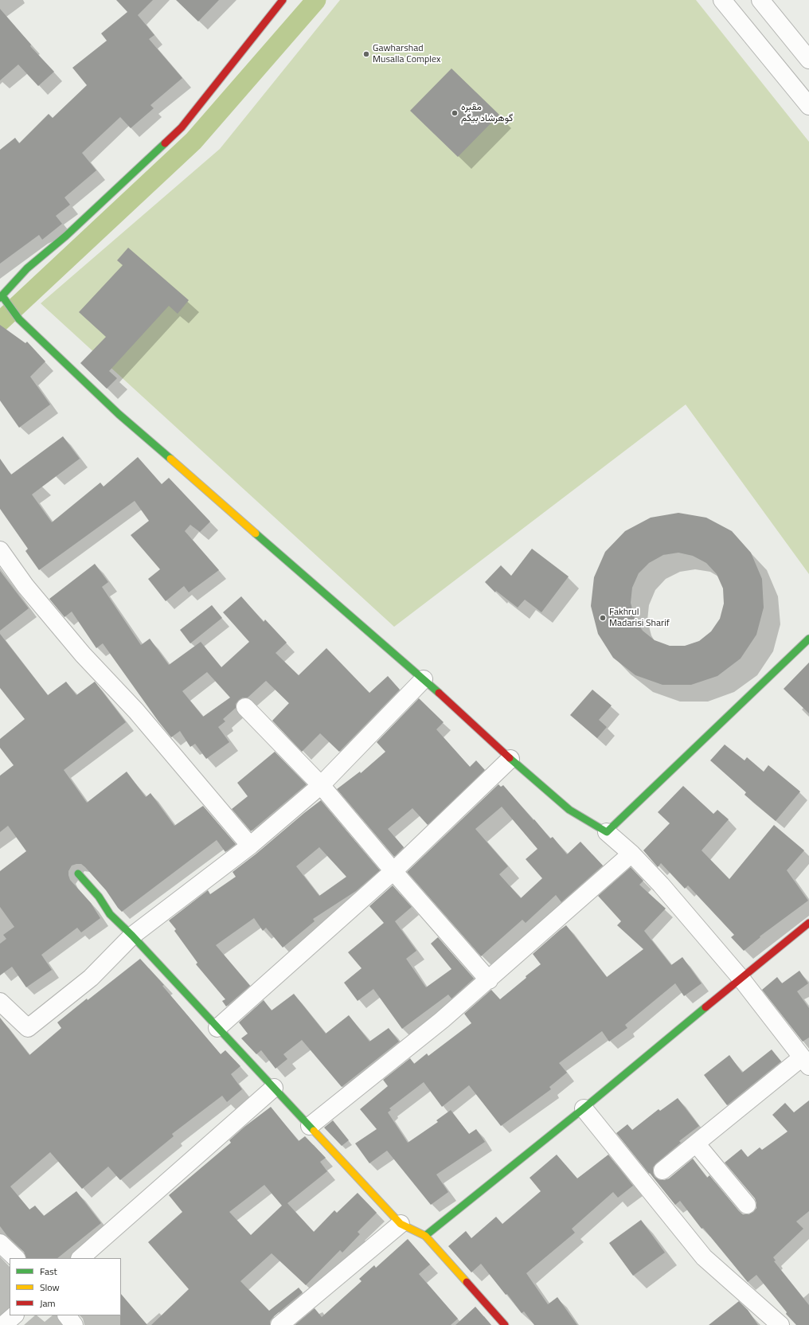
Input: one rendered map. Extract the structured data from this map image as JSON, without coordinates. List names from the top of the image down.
{
  "places": ["Gawharshad Musalla Complex", "مقبره گوهرشاد بیگم", "Fakhrul Madarisi Sharif"],
  "legend": ["Fast", "Slow", "Jam"]
}
